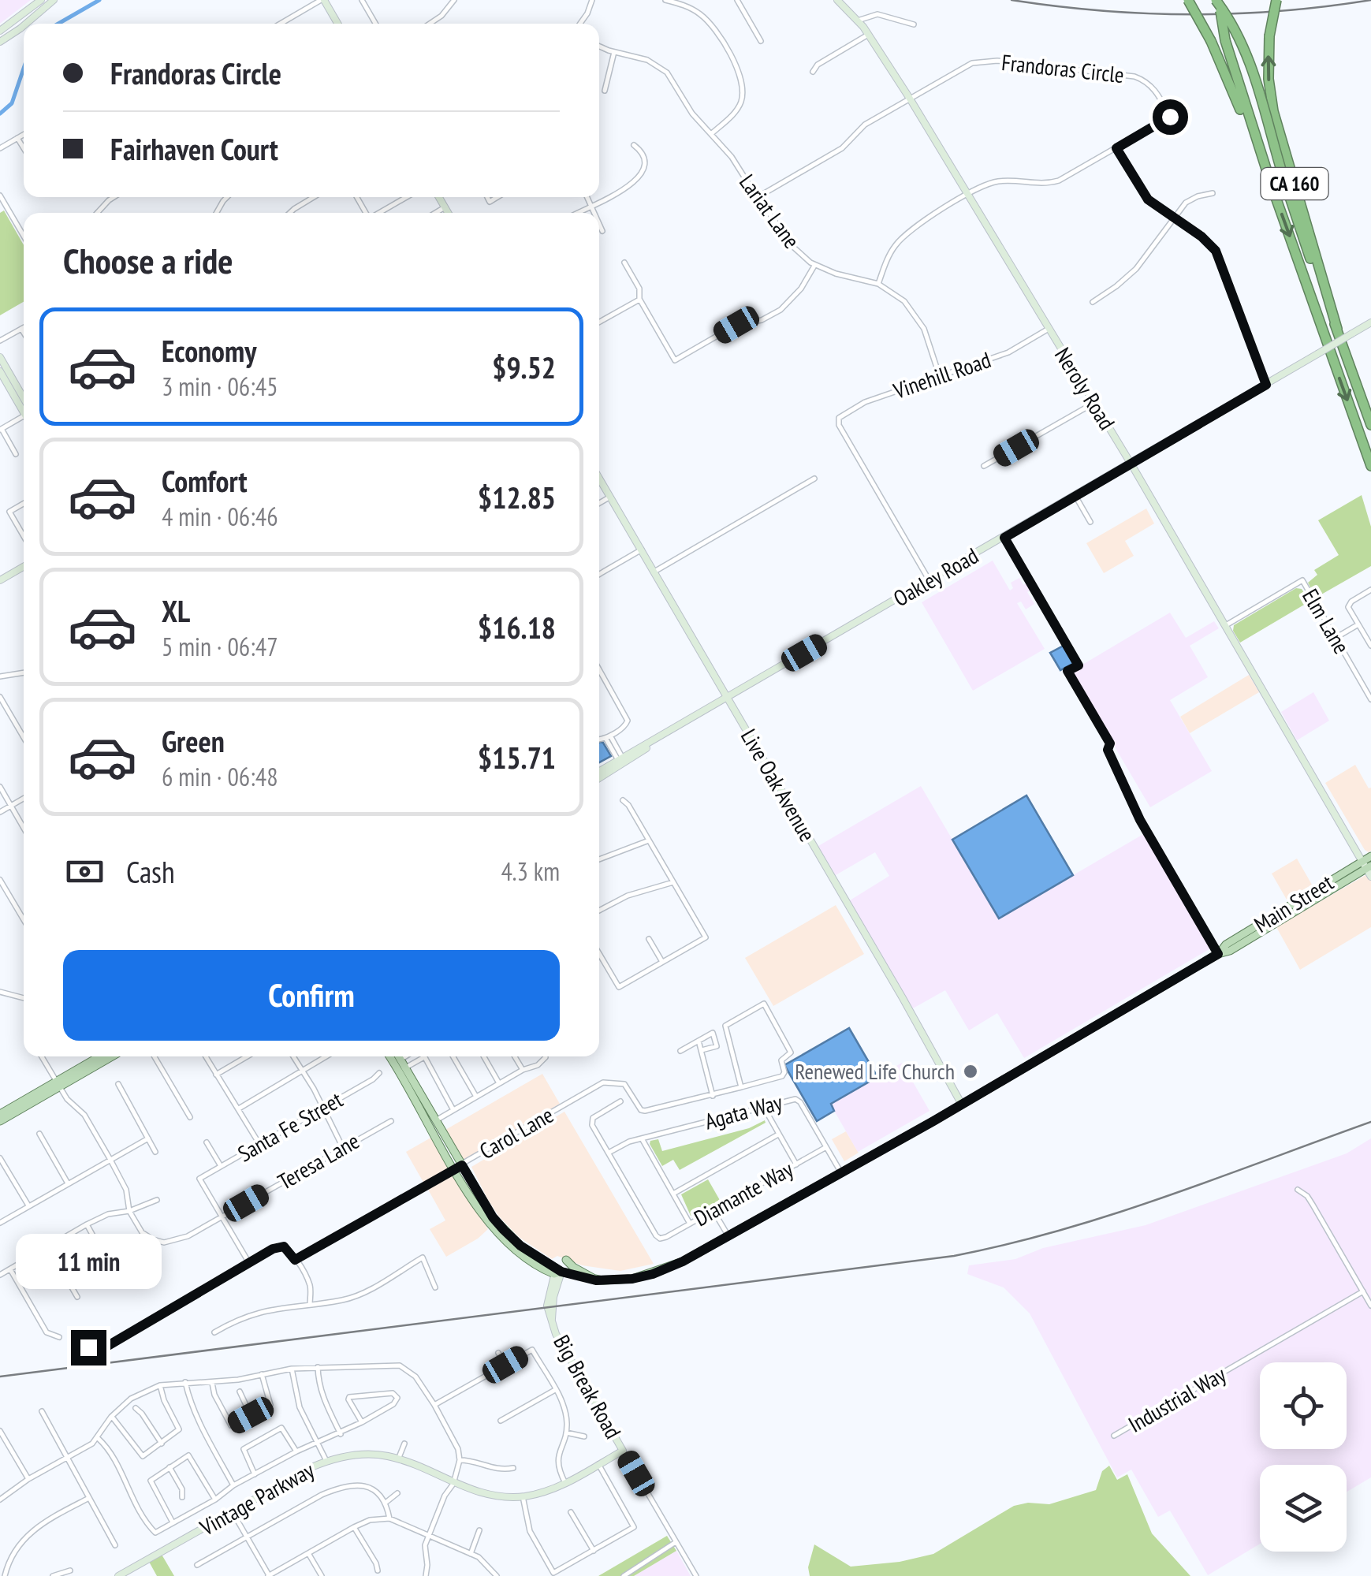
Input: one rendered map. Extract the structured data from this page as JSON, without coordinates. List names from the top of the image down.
{
  "streets": {
    "highway": ["CA 160"],
    "main road": ["Main Street"],
    "street": [
      "Frandoras Circle",
      "Lariat Lane",
      "Vinehill Road",
      "Neroly Road",
      "Oakley Road",
      "Elm Lane",
      "Live Oak Avenue",
      "Agata Way",
      "Santa Fe Street",
      "Carol Lane",
      "Teresa Lane",
      "Diamante Way",
      "Big Break Road",
      "Industrial Way",
      "Vintage Parkway"
    ]
  },
  "crossings": [
    ["Frandoras Circle", "Lariat Lane"],
    ["Frandoras Circle", "Neroly Road"],
    ["Lariat Lane", "Vinehill Road"],
    ["Vinehill Road", "Neroly Road"],
    ["Vinehill Road", "Oakley Road"],
    ["Neroly Road", "Oakley Road"],
    ["Neroly Road", "Elm Lane"],
    ["Neroly Road", "Main Street"],
    ["Oakley Road", "Live Oak Avenue"],
    ["Live Oak Avenue", "Main Street"],
    ["Main Street", "Agata Way"],
    ["Main Street", "Carol Lane"],
    ["Main Street", "Big Break Road"],
    ["Agata Way", "Diamante Way"],
    ["Santa Fe Street", "Teresa Lane"],
    ["Big Break Road", "Vintage Parkway"]
  ],
  "places": ["Renewed Life Church"],
  "page": {
    "banner": ["Frandoras Circle", "Fairhaven Court"],
    "heading": "Choose a ride",
    "list": [
      {
        "name": "Economy",
        "note": "3 min · 06:45",
        "value": "$9.52"
      },
      {
        "name": "Comfort",
        "note": "4 min · 06:46",
        "value": "$12.85"
      },
      {
        "name": "XL",
        "note": "5 min · 06:47",
        "value": "$16.18"
      },
      {
        "name": "Green",
        "note": "6 min · 06:48",
        "value": "$15.71"
      }
    ],
    "pay": ["Cash", "4.3 km"],
    "buttons": "Confirm",
    "bubble": "11 min"
  }
}
